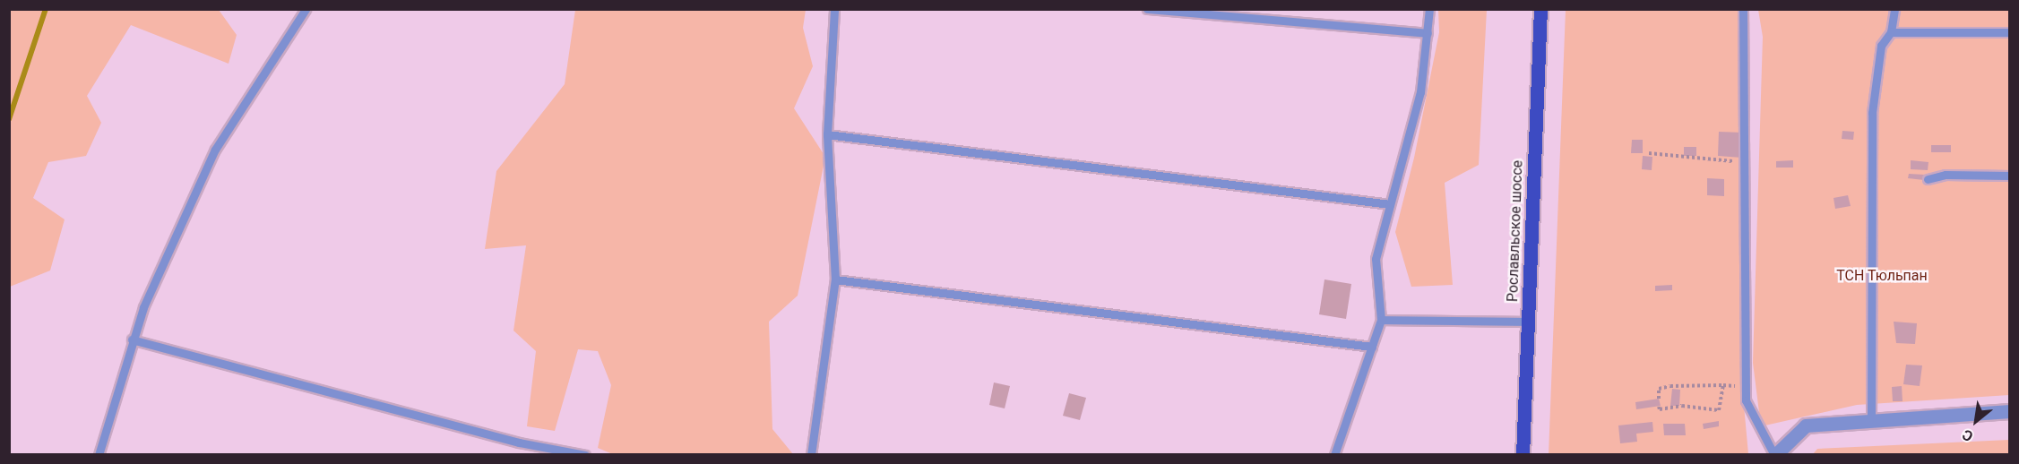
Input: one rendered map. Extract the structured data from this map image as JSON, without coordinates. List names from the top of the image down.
{
  "streets": {
    "main road": ["Рославльское шоссе"]
  },
  "parks": ["ТСН Тюльпан"],
  "north": "bottom left"
}
